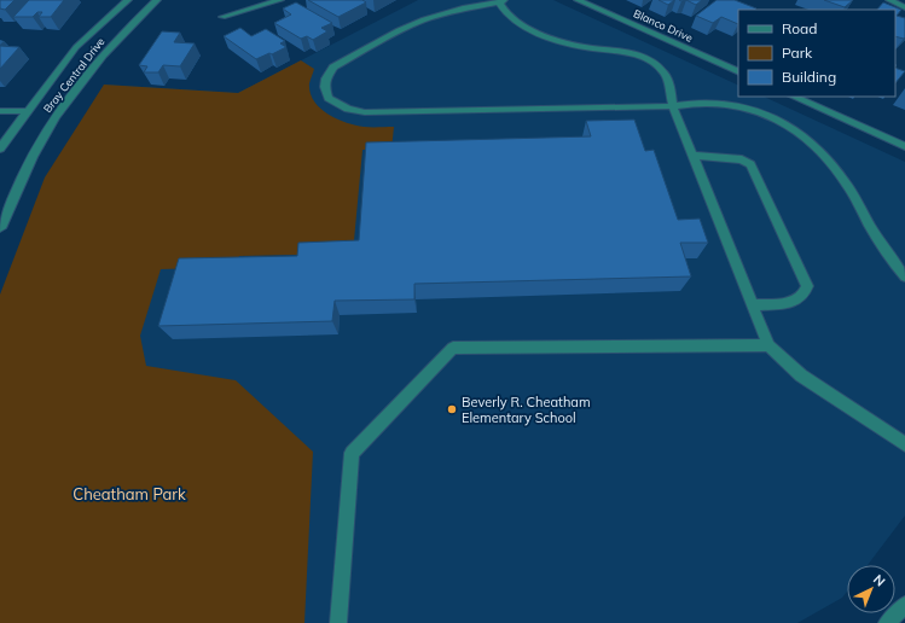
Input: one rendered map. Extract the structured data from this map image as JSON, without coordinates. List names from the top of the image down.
{
  "streets": {
    "street": ["Blanco Drive", "Bray Central Drive"]
  },
  "parks": ["Cheatham Park"],
  "places": ["Beverly R. Cheatham Elementary School"],
  "legend": ["Road", "Park", "Building"],
  "north": "top right"
}
